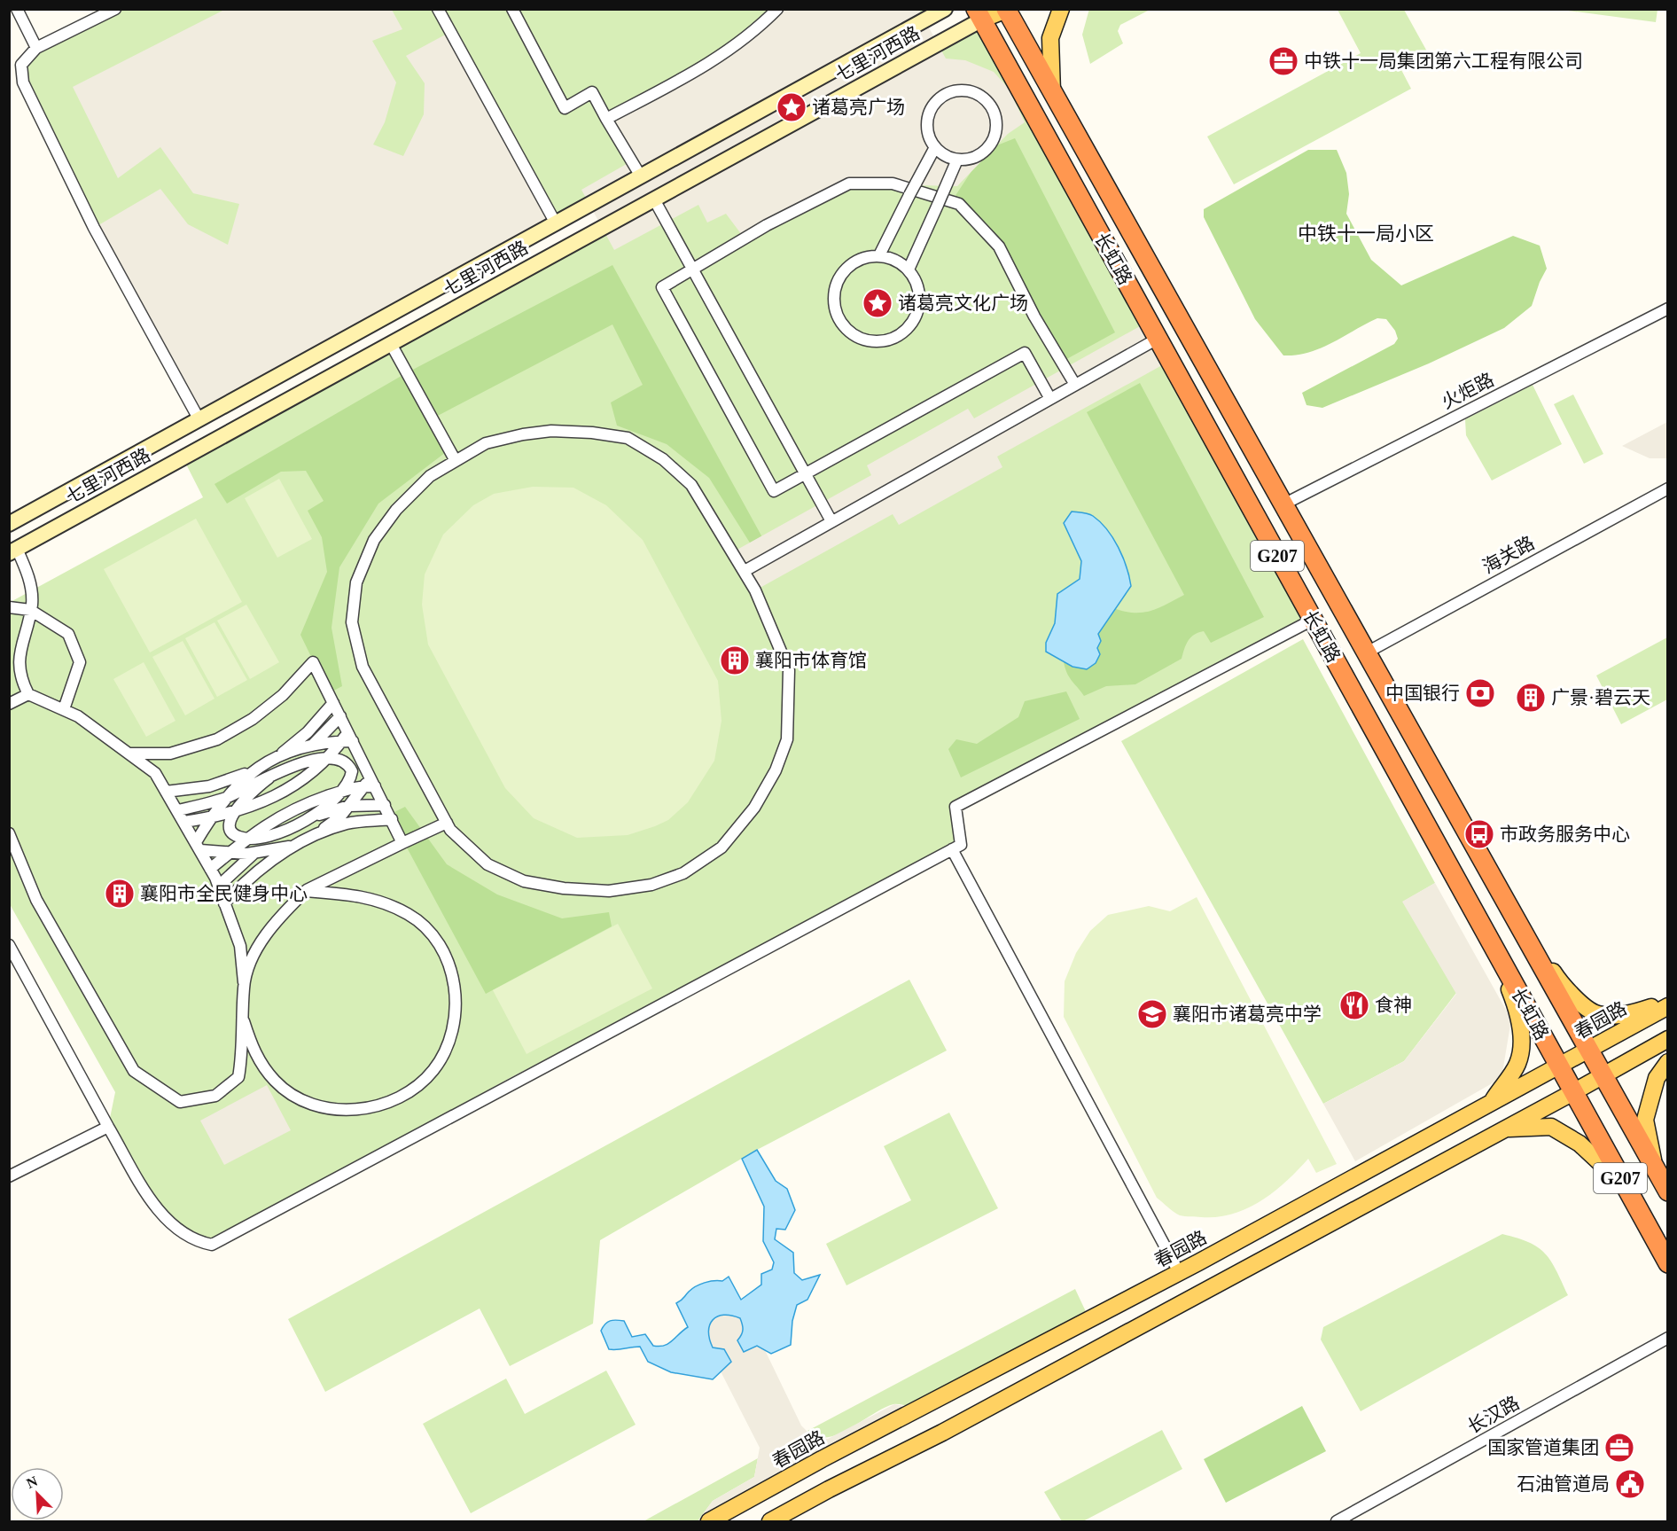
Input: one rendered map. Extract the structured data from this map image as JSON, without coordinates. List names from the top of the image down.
{
  "streets": {
    "highway": ["长虹路", "G207"],
    "main road": ["春园路"],
    "street": [
      "七里河西路",
      "火炬路",
      "海关路",
      "长汉路"
    ]
  },
  "crossings": [
    ["七里河西路", "长虹路"],
    ["长虹路", "火炬路"],
    ["长虹路", "海关路"],
    ["长虹路", "春园路"]
  ],
  "districts": ["中铁十一局小区"],
  "places": {
    "office": ["中铁十一局集团第六工程有限公司", "国家管道集团"],
    "place": ["诸葛亮广场", "诸葛亮文化广场"],
    "building": ["襄阳市体育馆", "广景·碧云天", "襄阳市全民健身中心"],
    "bank": ["中国银行"],
    "bus stop": ["市政务服务中心"],
    "restaurant": ["食神"],
    "school or university": ["襄阳市诸葛亮中学"],
    "public building": ["石油管道局"]
  },
  "north": "top left"
}
